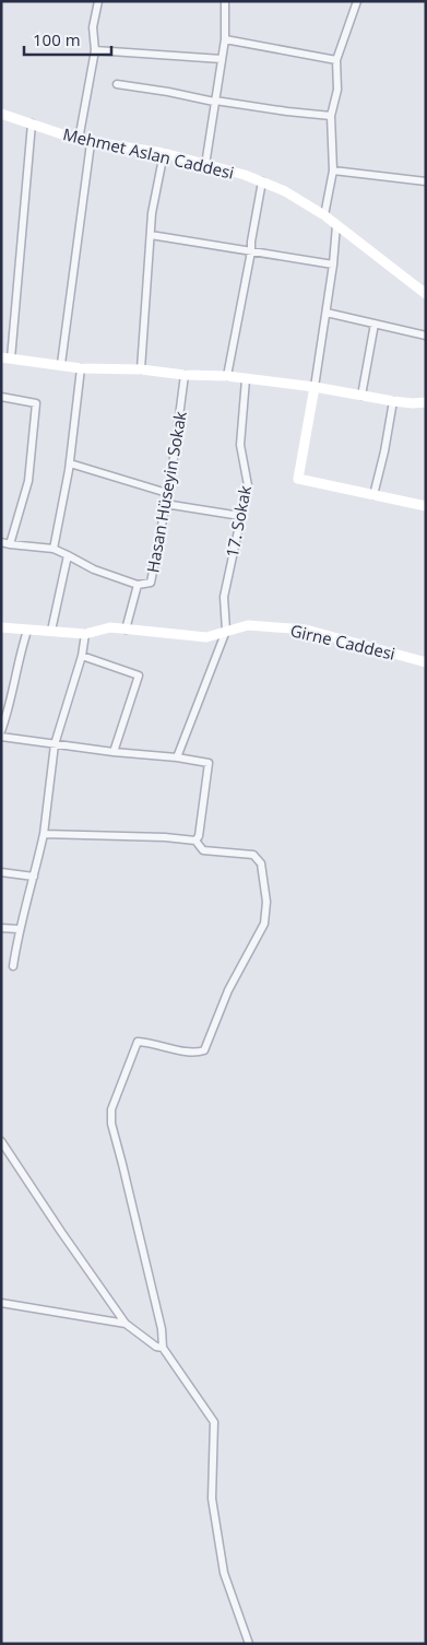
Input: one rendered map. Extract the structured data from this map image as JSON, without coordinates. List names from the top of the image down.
{
  "streets": {
    "street": [
      "Mehmet Aslan Caddesi",
      "Hasan Hüseyin Sokak",
      "17. Sokak",
      "Girne Caddesi"
    ]
  },
  "crossings": [
    ["Hasan Hüseyin Sokak", "Girne Caddesi"],
    ["17. Sokak", "Girne Caddesi"]
  ],
  "scale_bar": "100 m"
}
